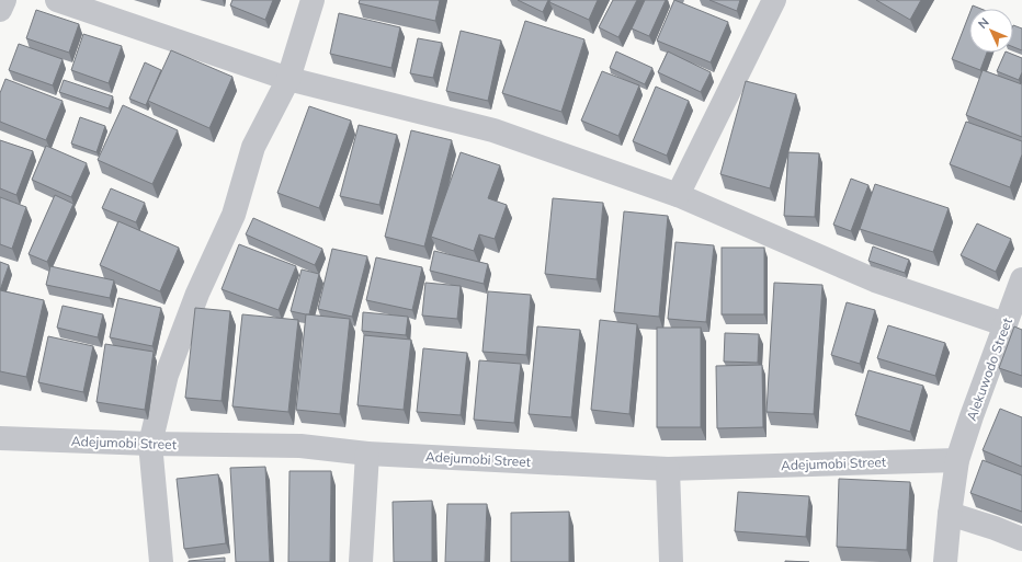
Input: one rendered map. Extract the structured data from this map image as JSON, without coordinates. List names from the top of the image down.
{
  "streets": {
    "street": ["Alekuwodo Street", "Adejumobi Street"]
  },
  "crossings": [
    ["Alekuwodo Street", "Adejumobi Street"]
  ],
  "north": "top left"
}
